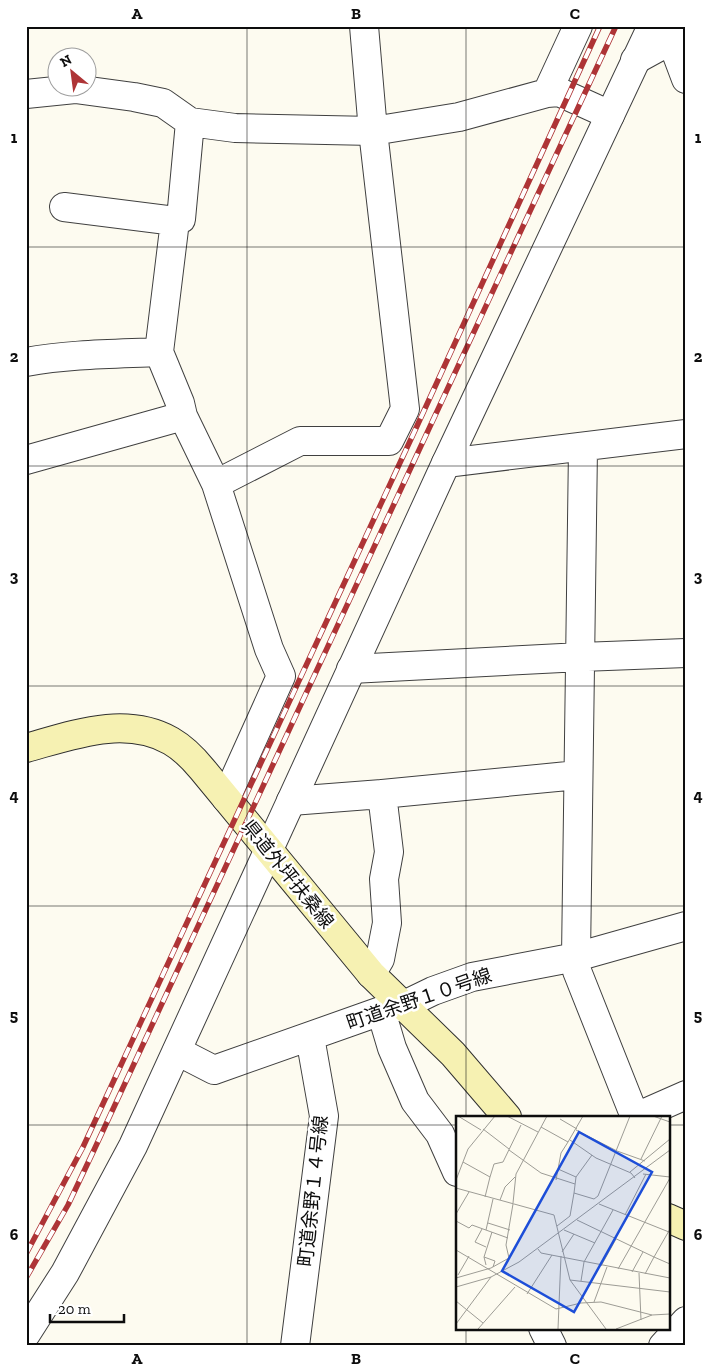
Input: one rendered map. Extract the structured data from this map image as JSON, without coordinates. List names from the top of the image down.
{
  "streets": {
    "main road": ["県道外坪扶桑線"],
    "street": ["町道余野１０号線", "町道余野１４号線"]
  },
  "crossings": [
    ["県道外坪扶桑線", "町道余野１０号線"],
    ["町道余野１０号線", "町道余野１４号線"]
  ],
  "scale_bar": "20 m",
  "north": "top left",
  "grid": {
    "columns": ["A", "B", "C"],
    "rows": [
      "1",
      "2",
      "3",
      "4",
      "5",
      "6"
    ]
  }
}
